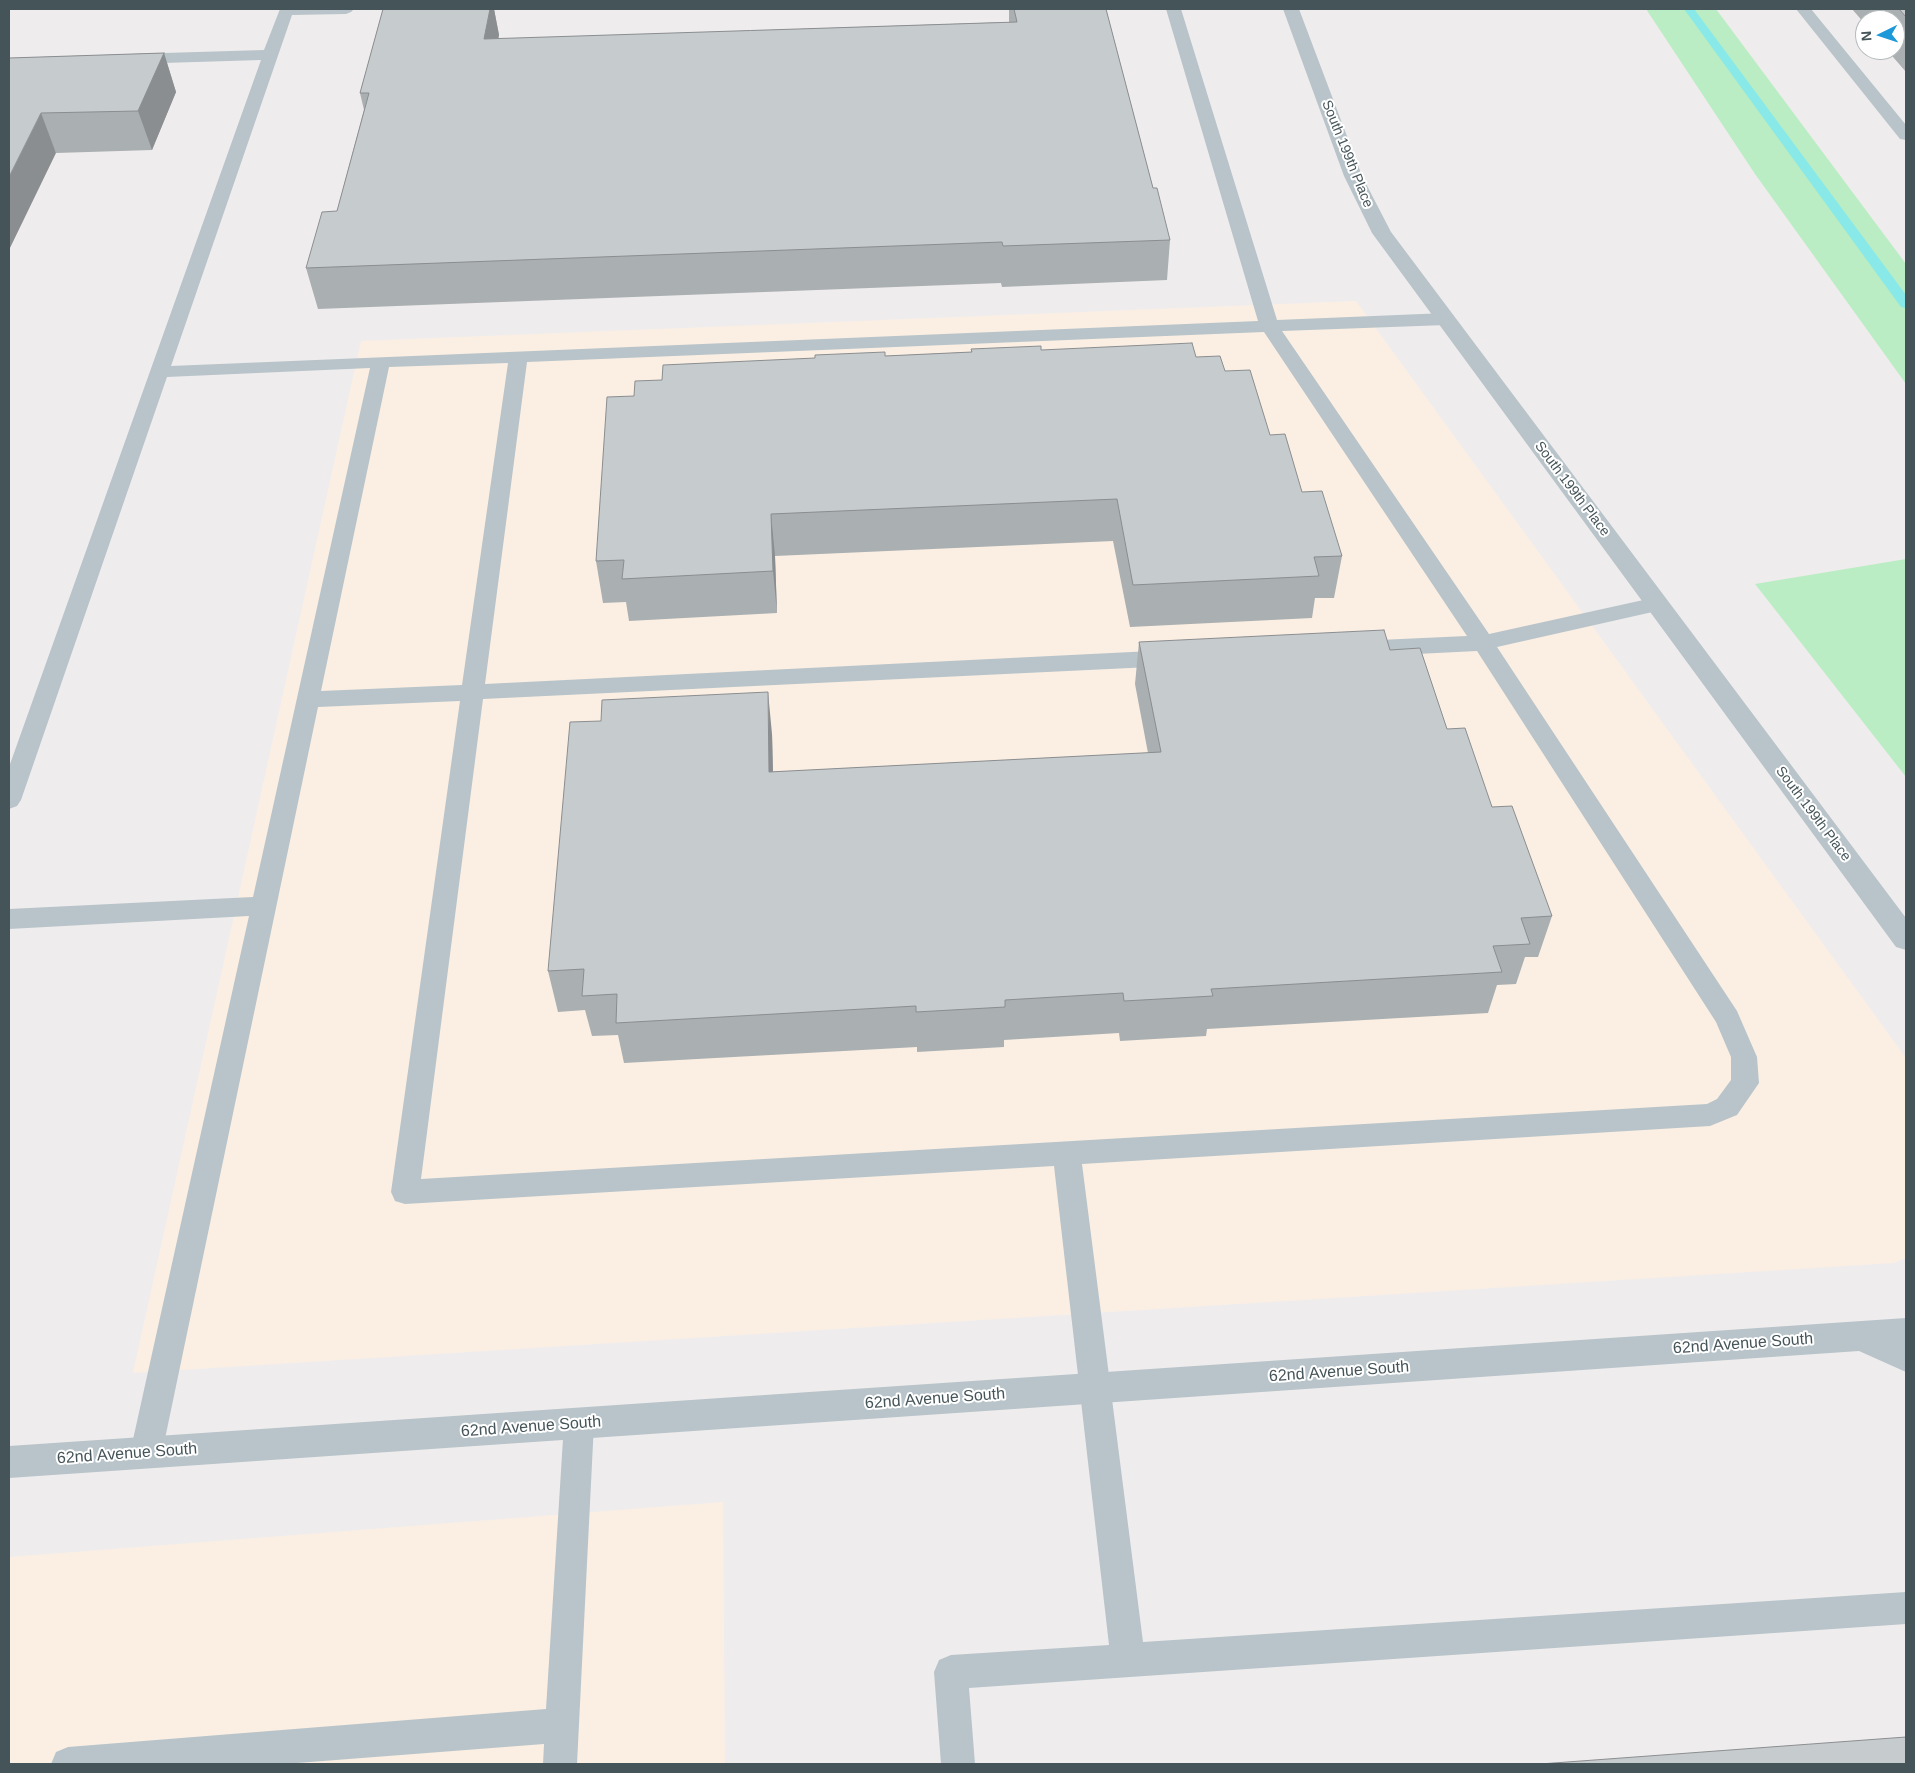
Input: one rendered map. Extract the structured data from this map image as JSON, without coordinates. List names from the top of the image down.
{
  "streets": {
    "street": ["South 199th Place", "62nd Avenue South"]
  },
  "north": "left"
}
